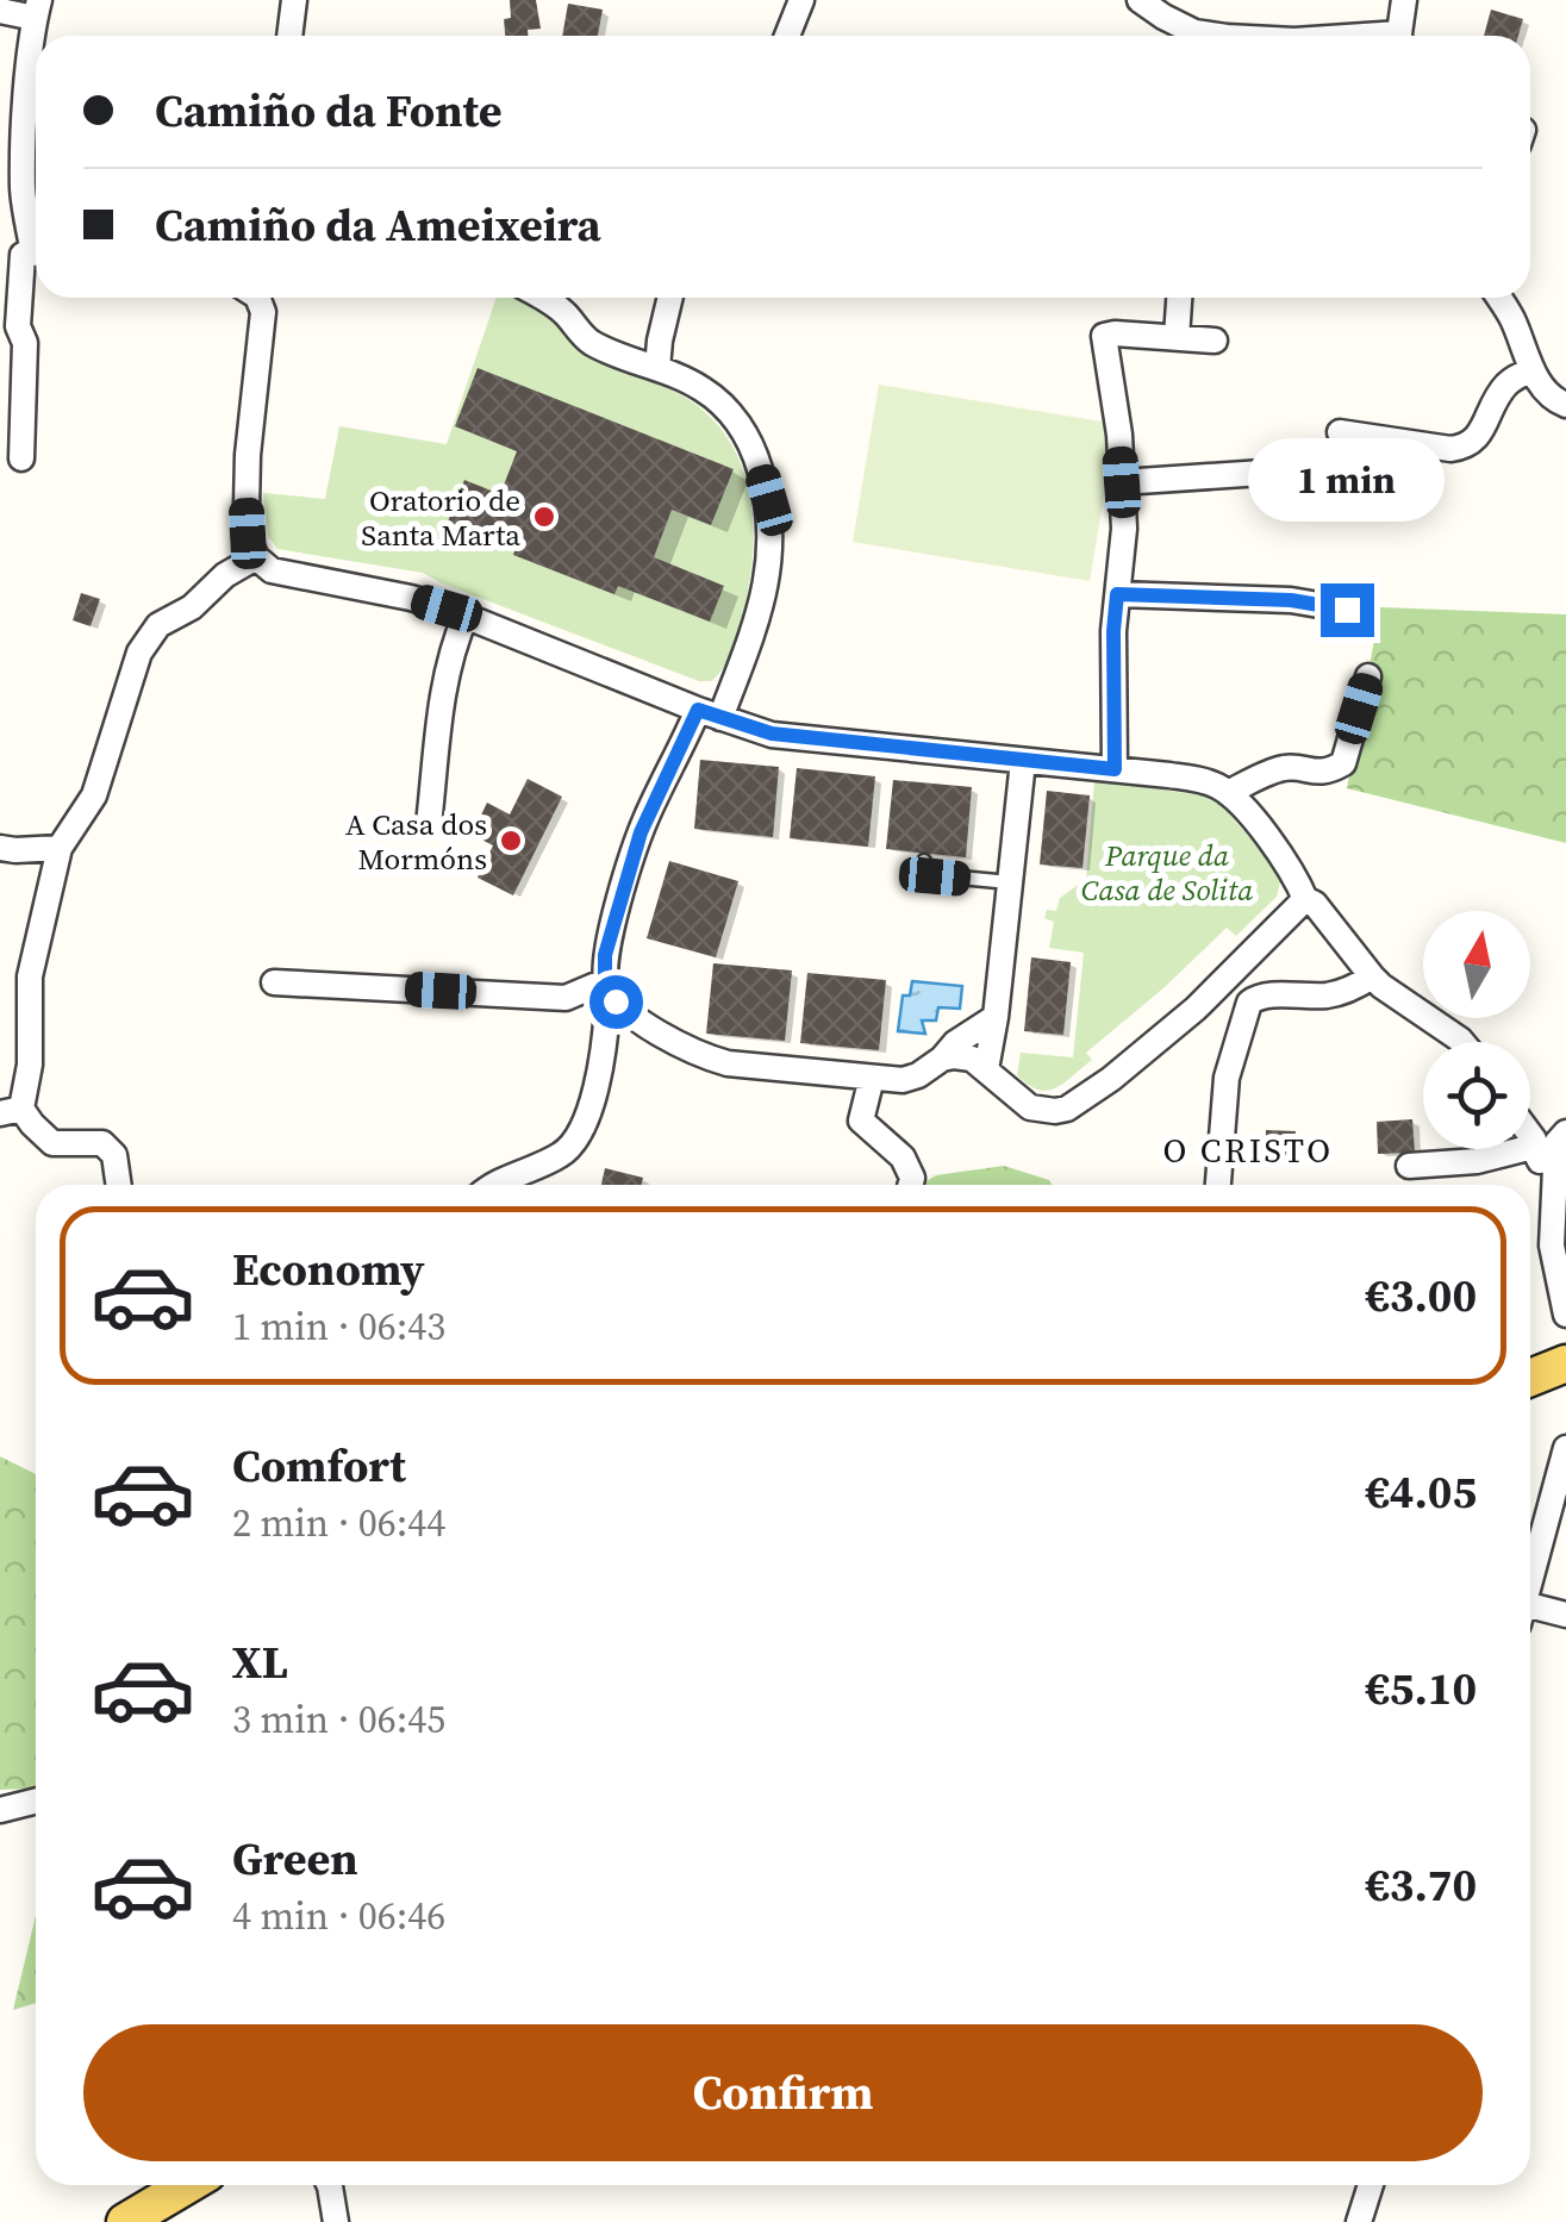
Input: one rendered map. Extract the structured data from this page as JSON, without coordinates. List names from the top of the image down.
{
  "districts": ["O CRISTO"],
  "parks": ["Parque da Casa de Solita"],
  "places": ["Oratorio de Santa Marta", "A Casa dos Mormóns"],
  "north": "top",
  "page": {
    "banner": ["Camiño da Fonte", "Camiño da Ameixeira"],
    "bubble": "1 min",
    "list": [
      {
        "name": "Economy",
        "note": "1 min · 06:43",
        "value": "€3.00"
      },
      {
        "name": "Comfort",
        "note": "2 min · 06:44",
        "value": "€4.05"
      },
      {
        "name": "XL",
        "note": "3 min · 06:45",
        "value": "€5.10"
      },
      {
        "name": "Green",
        "note": "4 min · 06:46",
        "value": "€3.70"
      }
    ],
    "buttons": "Confirm"
  }
}
